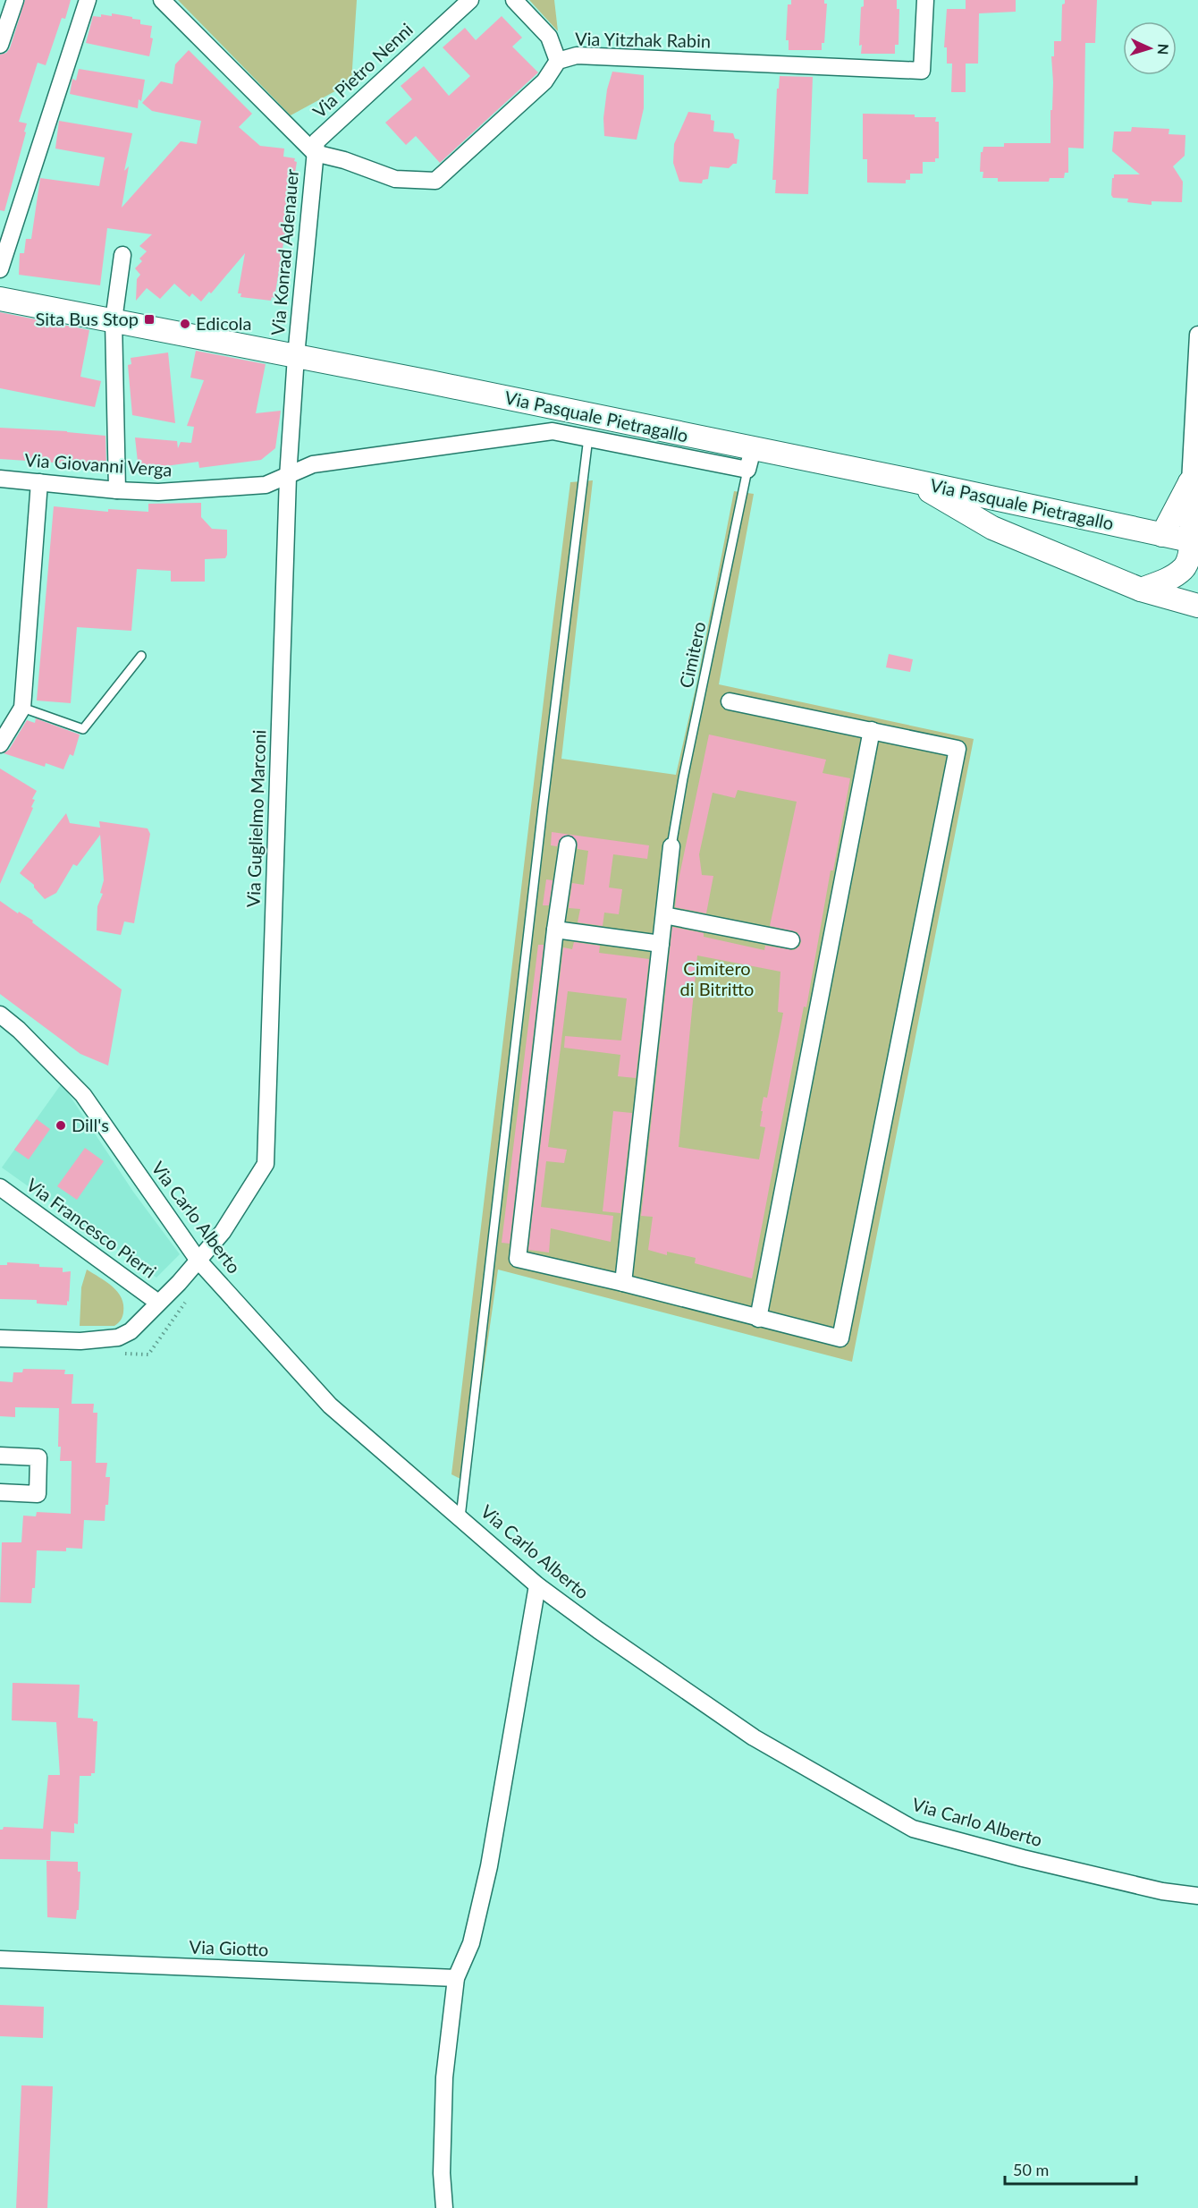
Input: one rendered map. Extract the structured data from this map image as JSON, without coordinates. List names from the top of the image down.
{
  "streets": {
    "main road": ["Via Pasquale Pietragallo"],
    "street": [
      "Via Yitzhak Rabin",
      "Via Pietro Nenni",
      "Via Konrad Adenauer",
      "Via Giovanni Verga",
      "Via Guglielmo Marconi",
      "Via Carlo Alberto",
      "Via Francesco Pierri",
      "Via Giotto"
    ],
    "lane": ["Cimitero"]
  },
  "crossings": [
    ["Via Yitzhak Rabin", "Via Pietro Nenni"],
    ["Via Yitzhak Rabin", "Via Konrad Adenauer"],
    ["Via Pietro Nenni", "Via Konrad Adenauer"],
    ["Via Konrad Adenauer", "Via Pasquale Pietragallo"],
    ["Via Konrad Adenauer", "Via Guglielmo Marconi"],
    ["Via Pasquale Pietragallo", "Via Giovanni Verga"],
    ["Via Pasquale Pietragallo", "Cimitero"],
    ["Via Pasquale Pietragallo", "Via Guglielmo Marconi"],
    ["Via Giovanni Verga", "Cimitero"],
    ["Via Giovanni Verga", "Via Guglielmo Marconi"],
    ["Via Guglielmo Marconi", "Via Carlo Alberto"],
    ["Via Guglielmo Marconi", "Via Francesco Pierri"]
  ],
  "parks": ["Cimitero di Bitritto"],
  "places": {
    "transit": ["Sita Bus Stop"],
    "other": ["Edicola", "Dill's"]
  },
  "scale_bar": "50 m",
  "north": "right"
}
